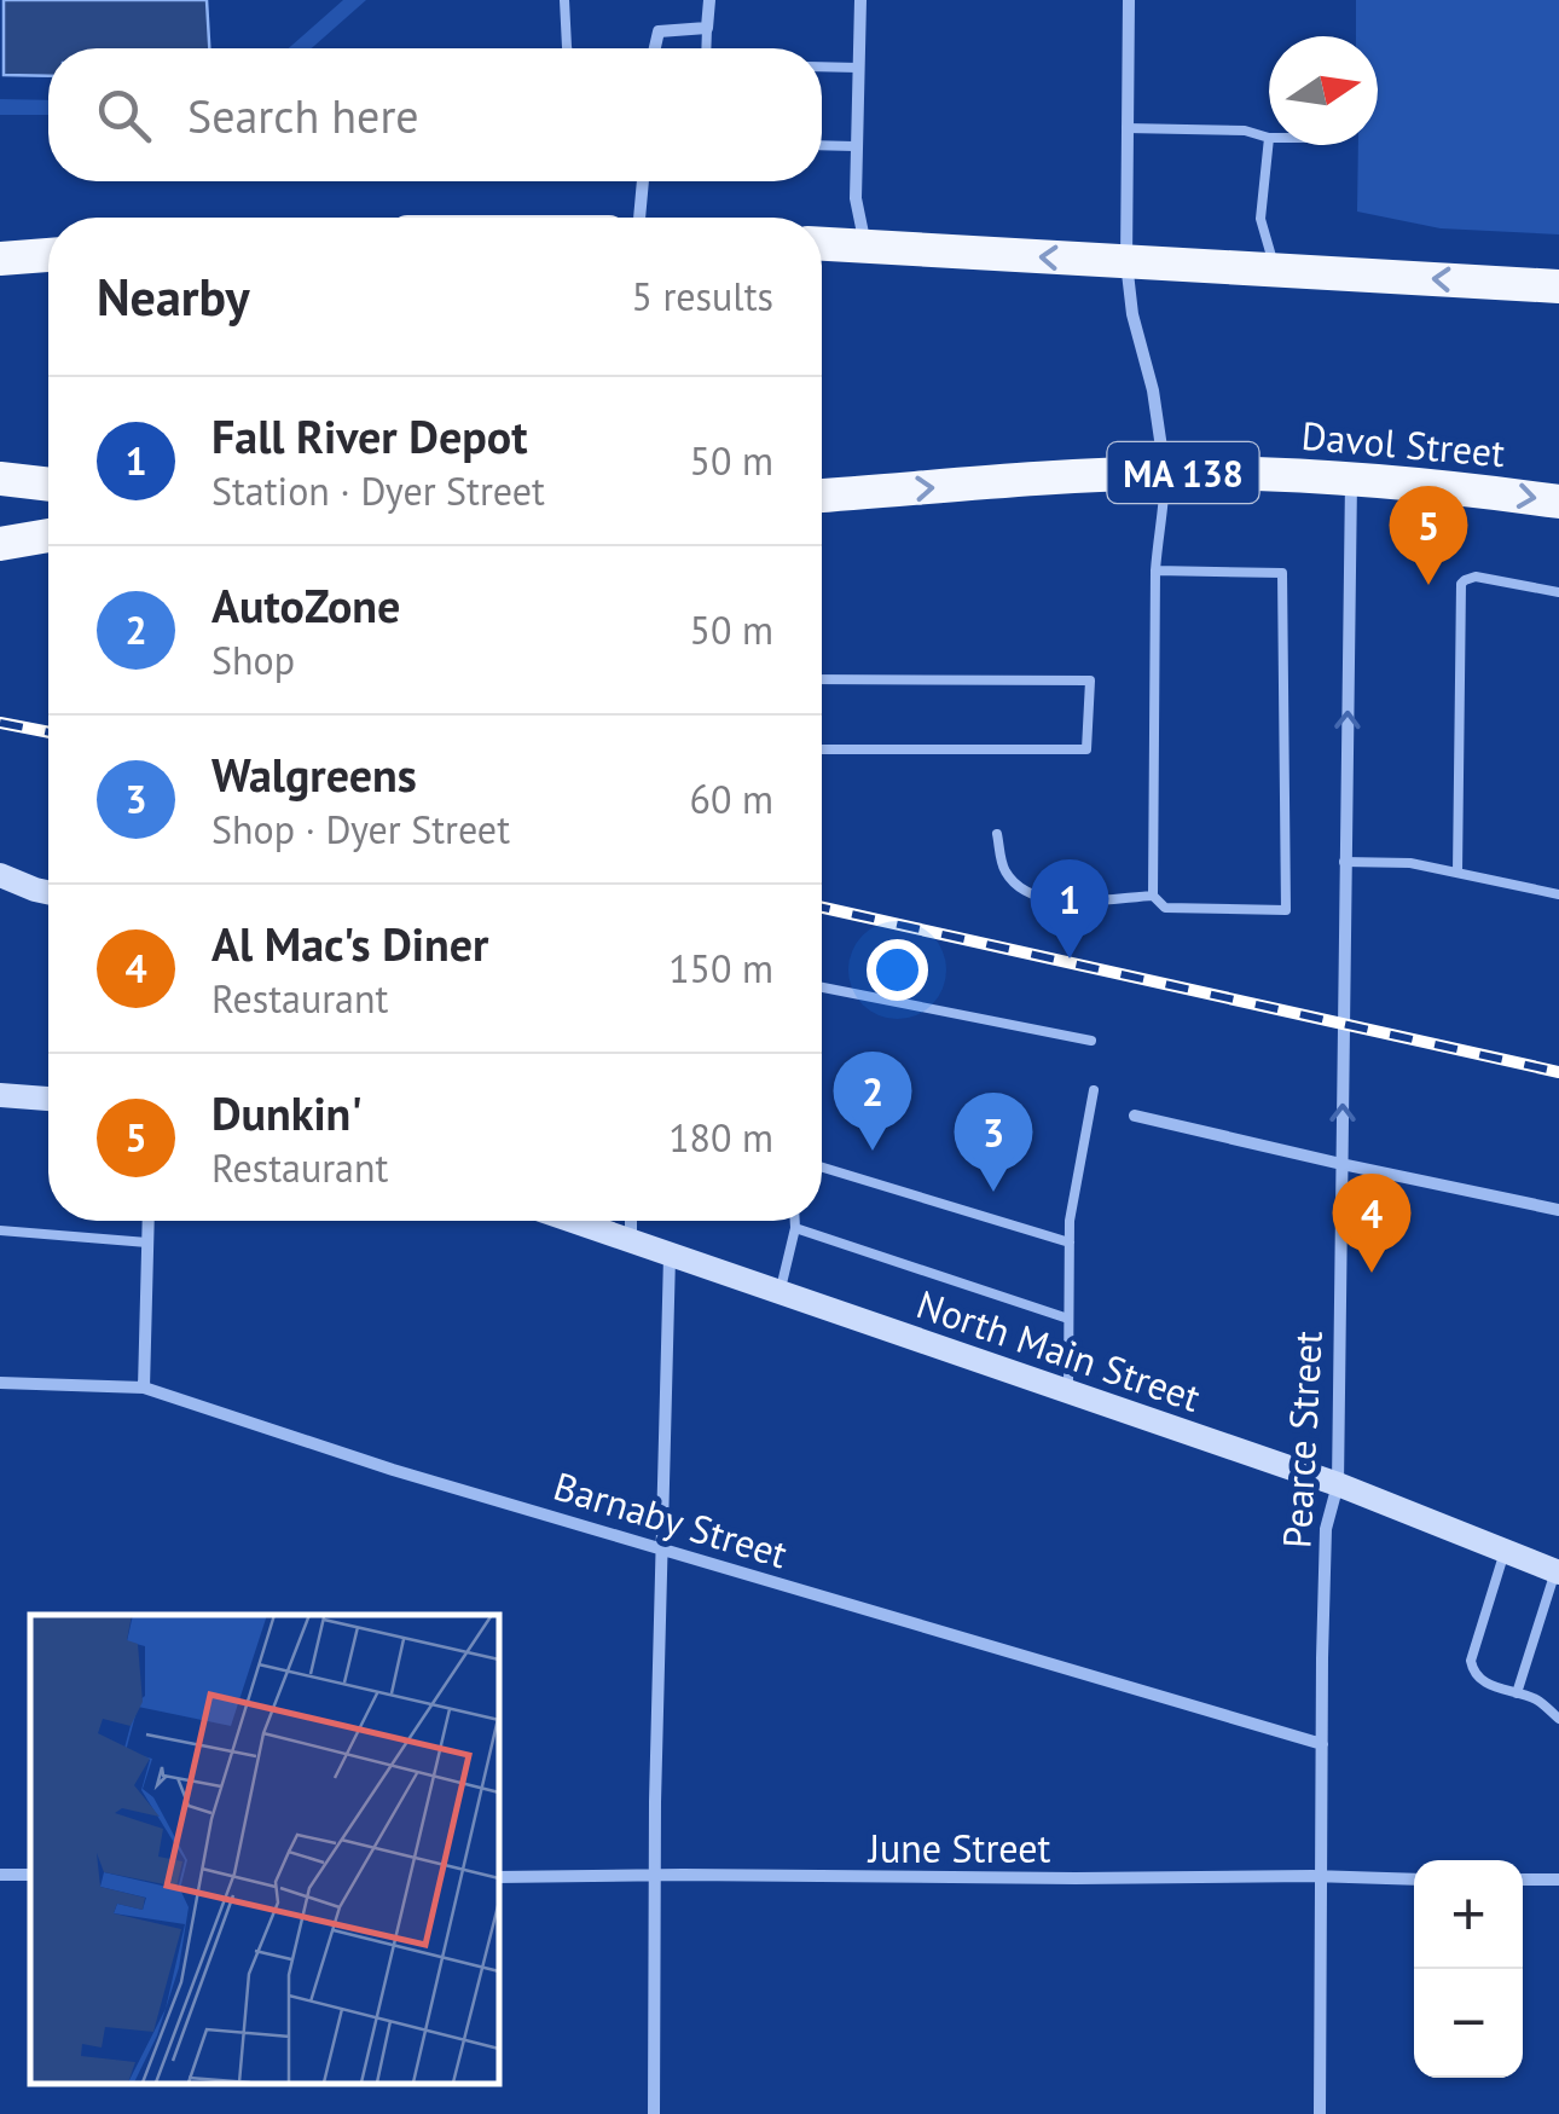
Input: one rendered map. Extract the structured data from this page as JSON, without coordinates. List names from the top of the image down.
{
  "streets": {
    "highway": ["Davol Street", "MA 138"],
    "main road": ["North Main Street"],
    "street": ["Pearce Street", "Barnaby Street", "June Street"]
  },
  "crossings": [
    ["Davol Street", "Pearce Street"],
    ["North Main Street", "Pearce Street"],
    ["Pearce Street", "Barnaby Street"],
    ["Pearce Street", "June Street"]
  ],
  "one_way": ["Pearce Street"],
  "north": "right",
  "page": {
    "search": "Search here",
    "heading": ["Nearby", "5 results"],
    "list": [
      {
        "mark": "1",
        "name": "Fall River Depot",
        "note": "Station · Dyer Street",
        "value": "50 m"
      },
      {
        "mark": "2",
        "name": "AutoZone",
        "note": "Shop",
        "value": "50 m"
      },
      {
        "mark": "3",
        "name": "Walgreens",
        "note": "Shop · Dyer Street",
        "value": "60 m"
      },
      {
        "mark": "4",
        "name": "Al Mac's Diner",
        "note": "Restaurant",
        "value": "150 m"
      },
      {
        "mark": "5",
        "name": "Dunkin'",
        "note": "Restaurant",
        "value": "180 m"
      }
    ],
    "pins": [
      "5",
      "1",
      "2",
      "3",
      "4"
    ],
    "map_buttons": ["+", "−"]
  }
}
